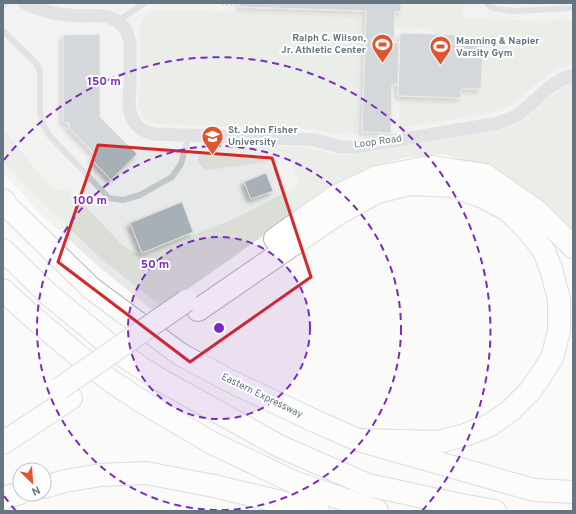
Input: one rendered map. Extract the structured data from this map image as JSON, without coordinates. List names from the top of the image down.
{
  "streets": {
    "highway": ["Eastern Expressway"],
    "street": ["Loop Road"]
  },
  "places": {
    "sports": ["Ralph C. Wilson, Jr. Athletic Center", "Manning & Napier Varsity Gym"],
    "school or university": ["St. John Fisher University"]
  },
  "north": "bottom right",
  "rings": ["150 m", "100 m", "50 m"]
}
